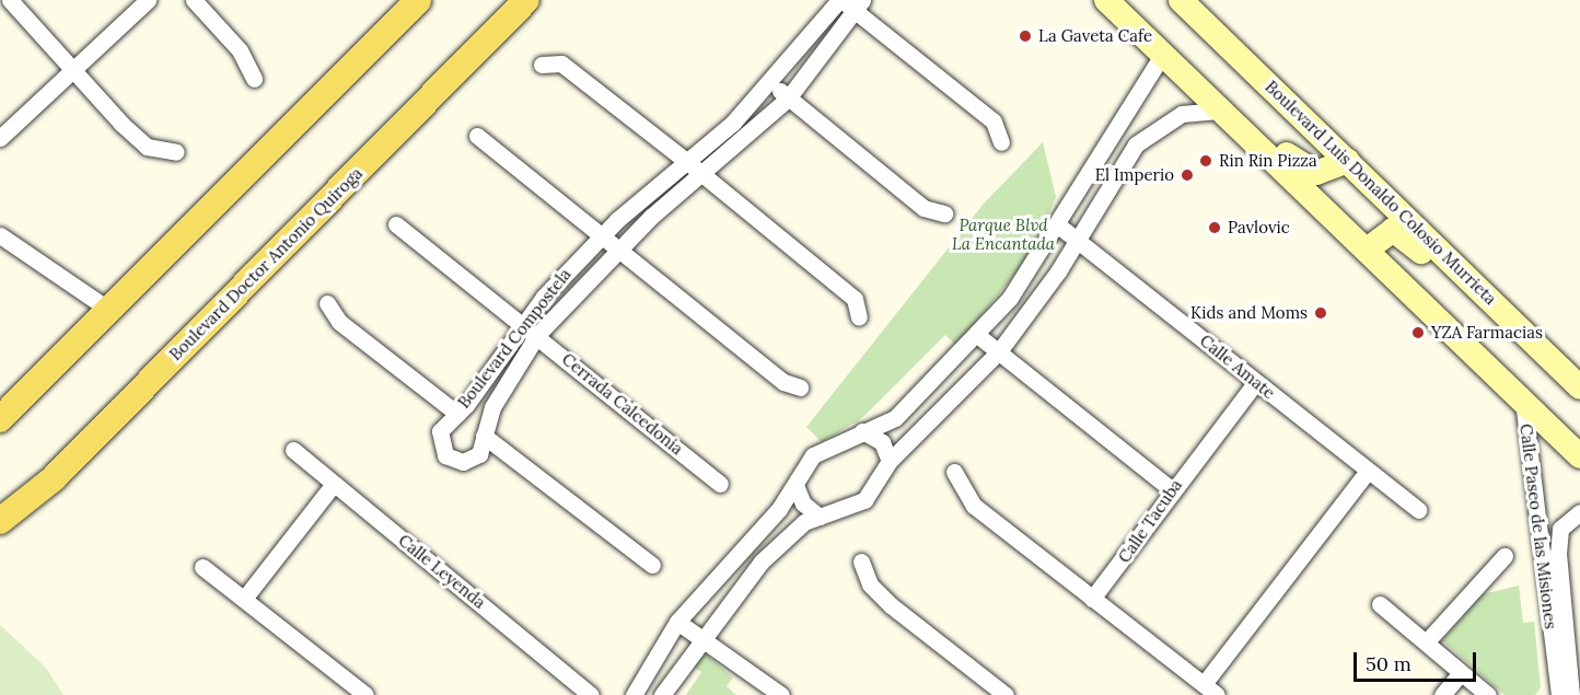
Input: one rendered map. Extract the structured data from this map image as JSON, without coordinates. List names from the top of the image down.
{
  "streets": {
    "main road": ["Boulevard Luis Donaldo Colosio Murrieta", "Boulevard Doctor Antonio Quiroga"],
    "street": [
      "Boulevard Compostela",
      "Calle Amate",
      "Cerrada Calcedonia",
      "Calle Tacuba",
      "Calle Paseo de las Misiones",
      "Calle Leyenda"
    ]
  },
  "crossings": [
    ["Boulevard Compostela", "Cerrada Calcedonia"],
    ["Calle Amate", "Calle Tacuba"]
  ],
  "parks": ["Parque Blvd La Encantada"],
  "places": [
    "La Gaveta Cafe",
    "Rin Rin Pizza",
    "El Imperio",
    "Pavlovic",
    "Kids and Moms",
    "YZA Farmacias"
  ],
  "scale_bar": "50 m"
}
